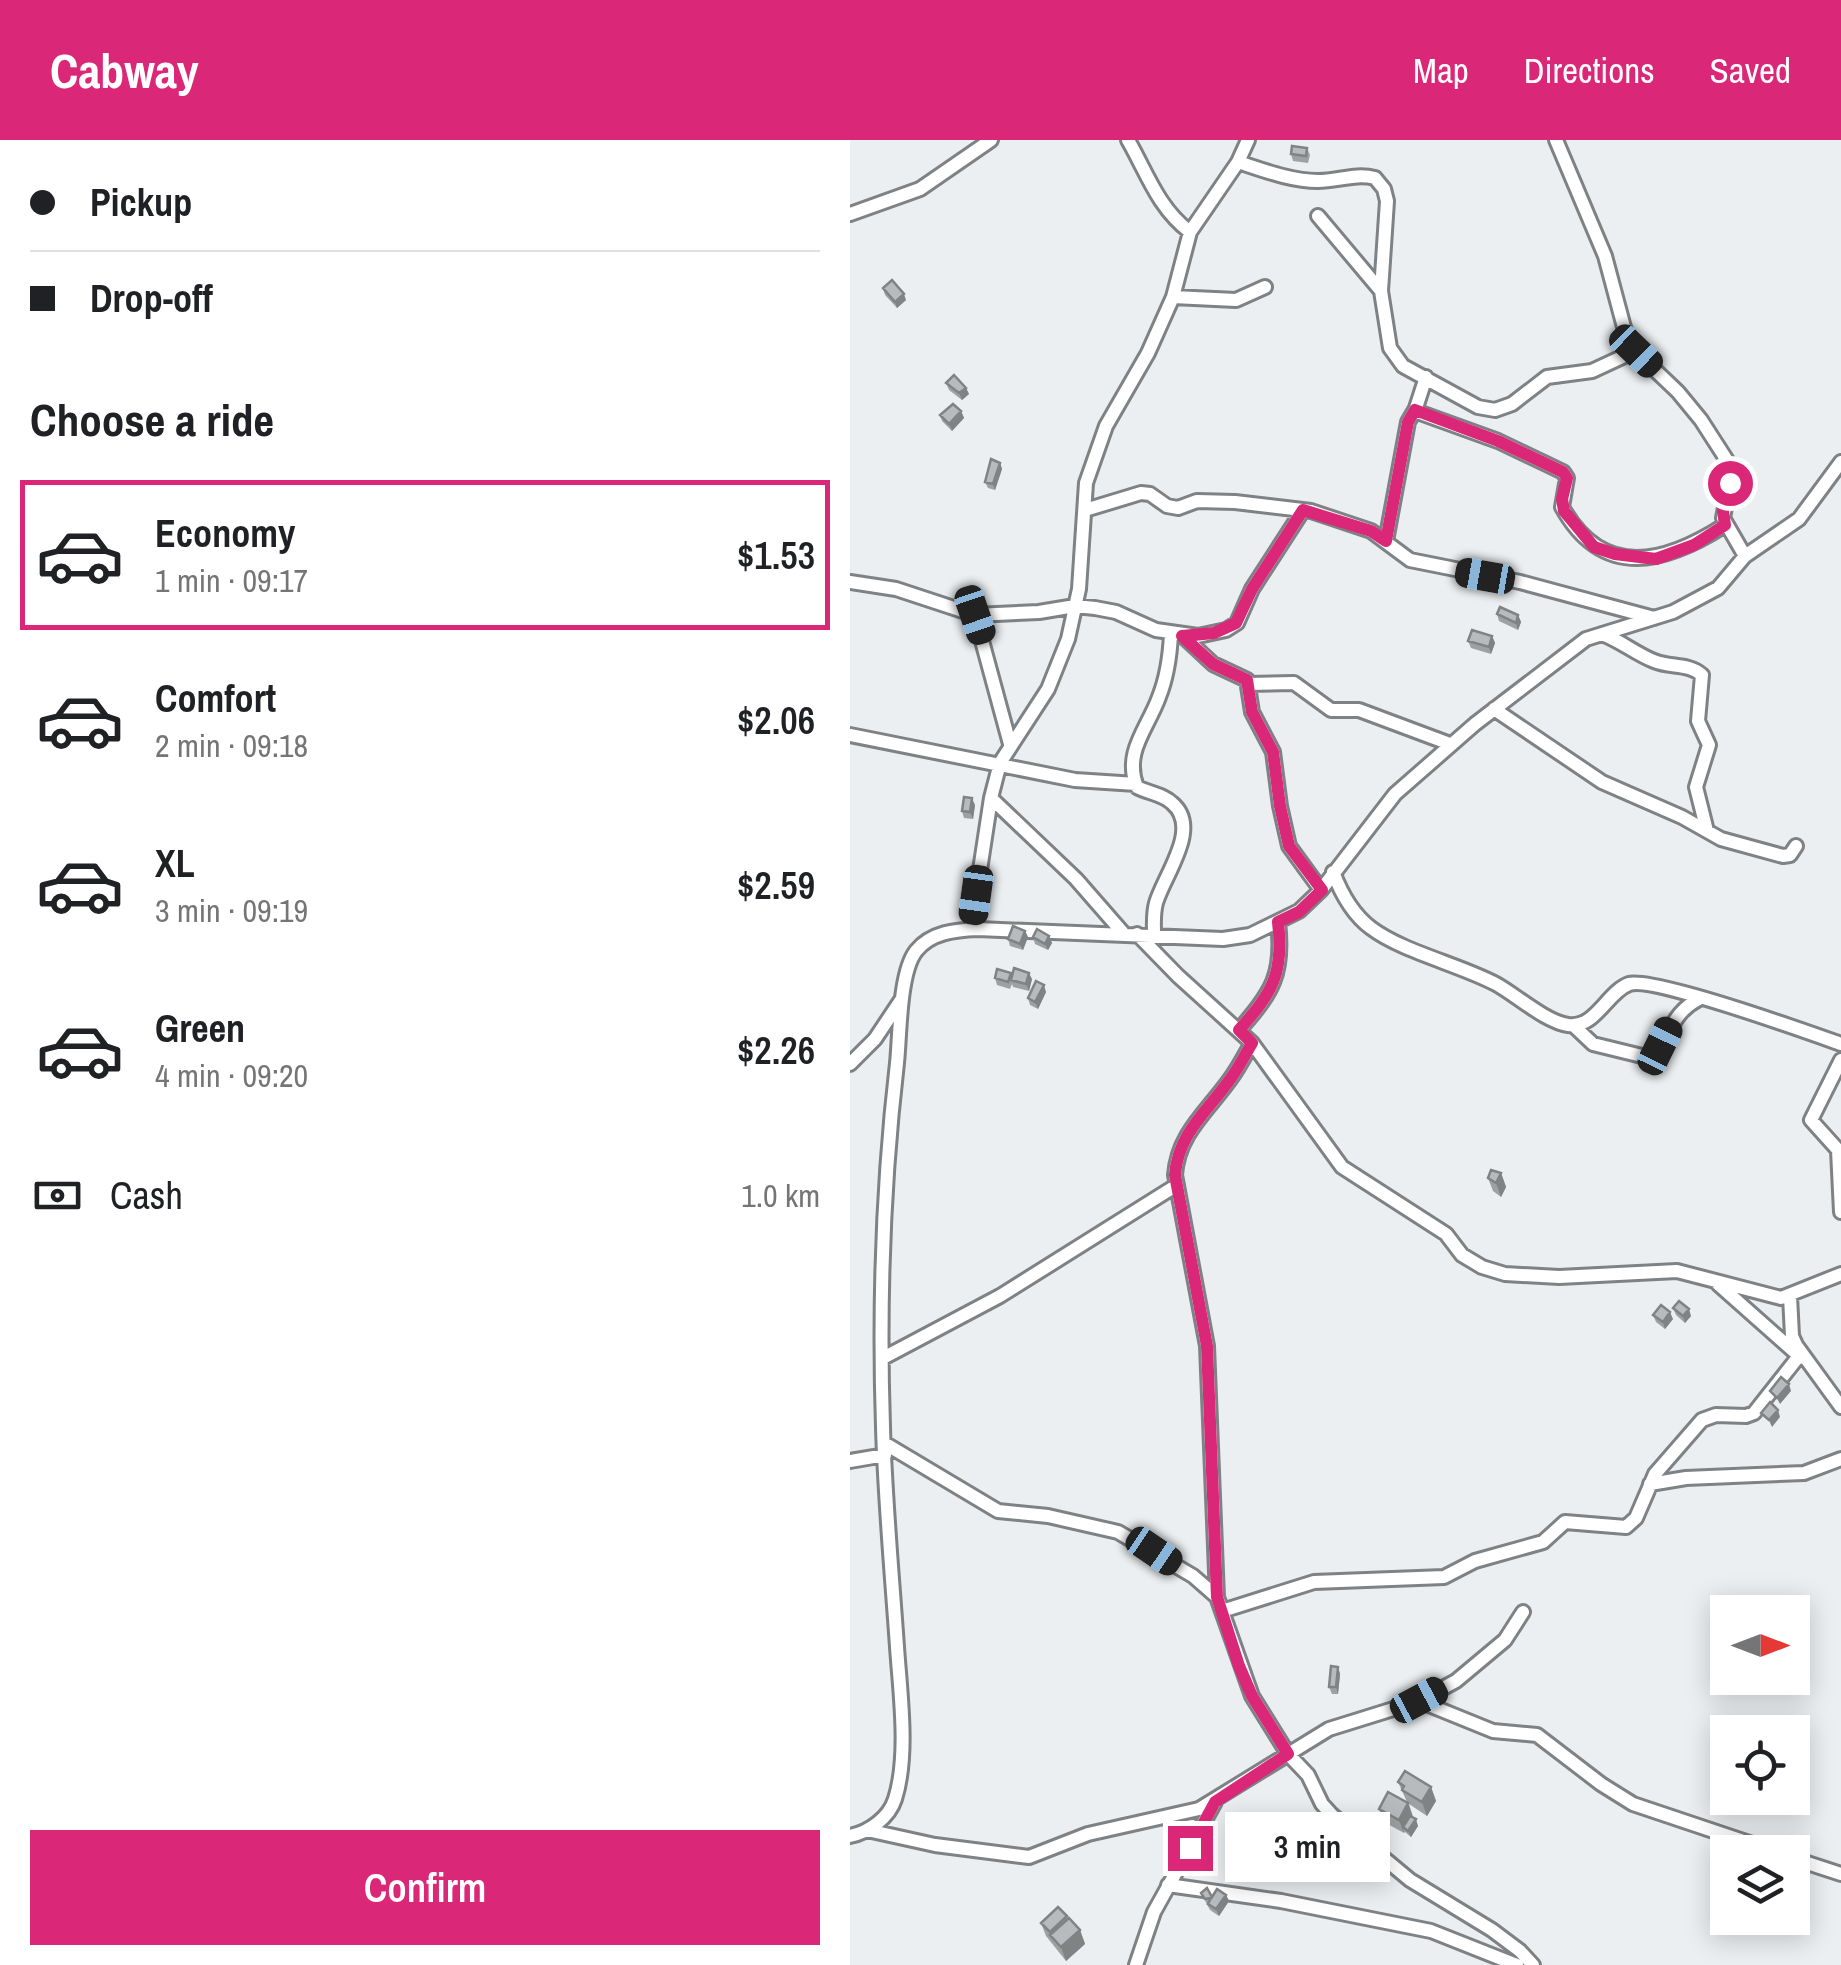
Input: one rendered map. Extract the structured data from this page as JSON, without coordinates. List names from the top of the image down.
{
  "north": "right",
  "page": {
    "header": "Cabway",
    "nav": ["Map", "Directions", "Saved"],
    "banner": ["Pickup", "Drop-off"],
    "heading": "Choose a ride",
    "list": [
      {
        "name": "Economy",
        "note": "1 min · 09:17",
        "value": "$1.53"
      },
      {
        "name": "Comfort",
        "note": "2 min · 09:18",
        "value": "$2.06"
      },
      {
        "name": "XL",
        "note": "3 min · 09:19",
        "value": "$2.59"
      },
      {
        "name": "Green",
        "note": "4 min · 09:20",
        "value": "$2.26"
      }
    ],
    "pay": ["Cash", "1.0 km"],
    "buttons": "Confirm",
    "bubble": "3 min"
  }
}
